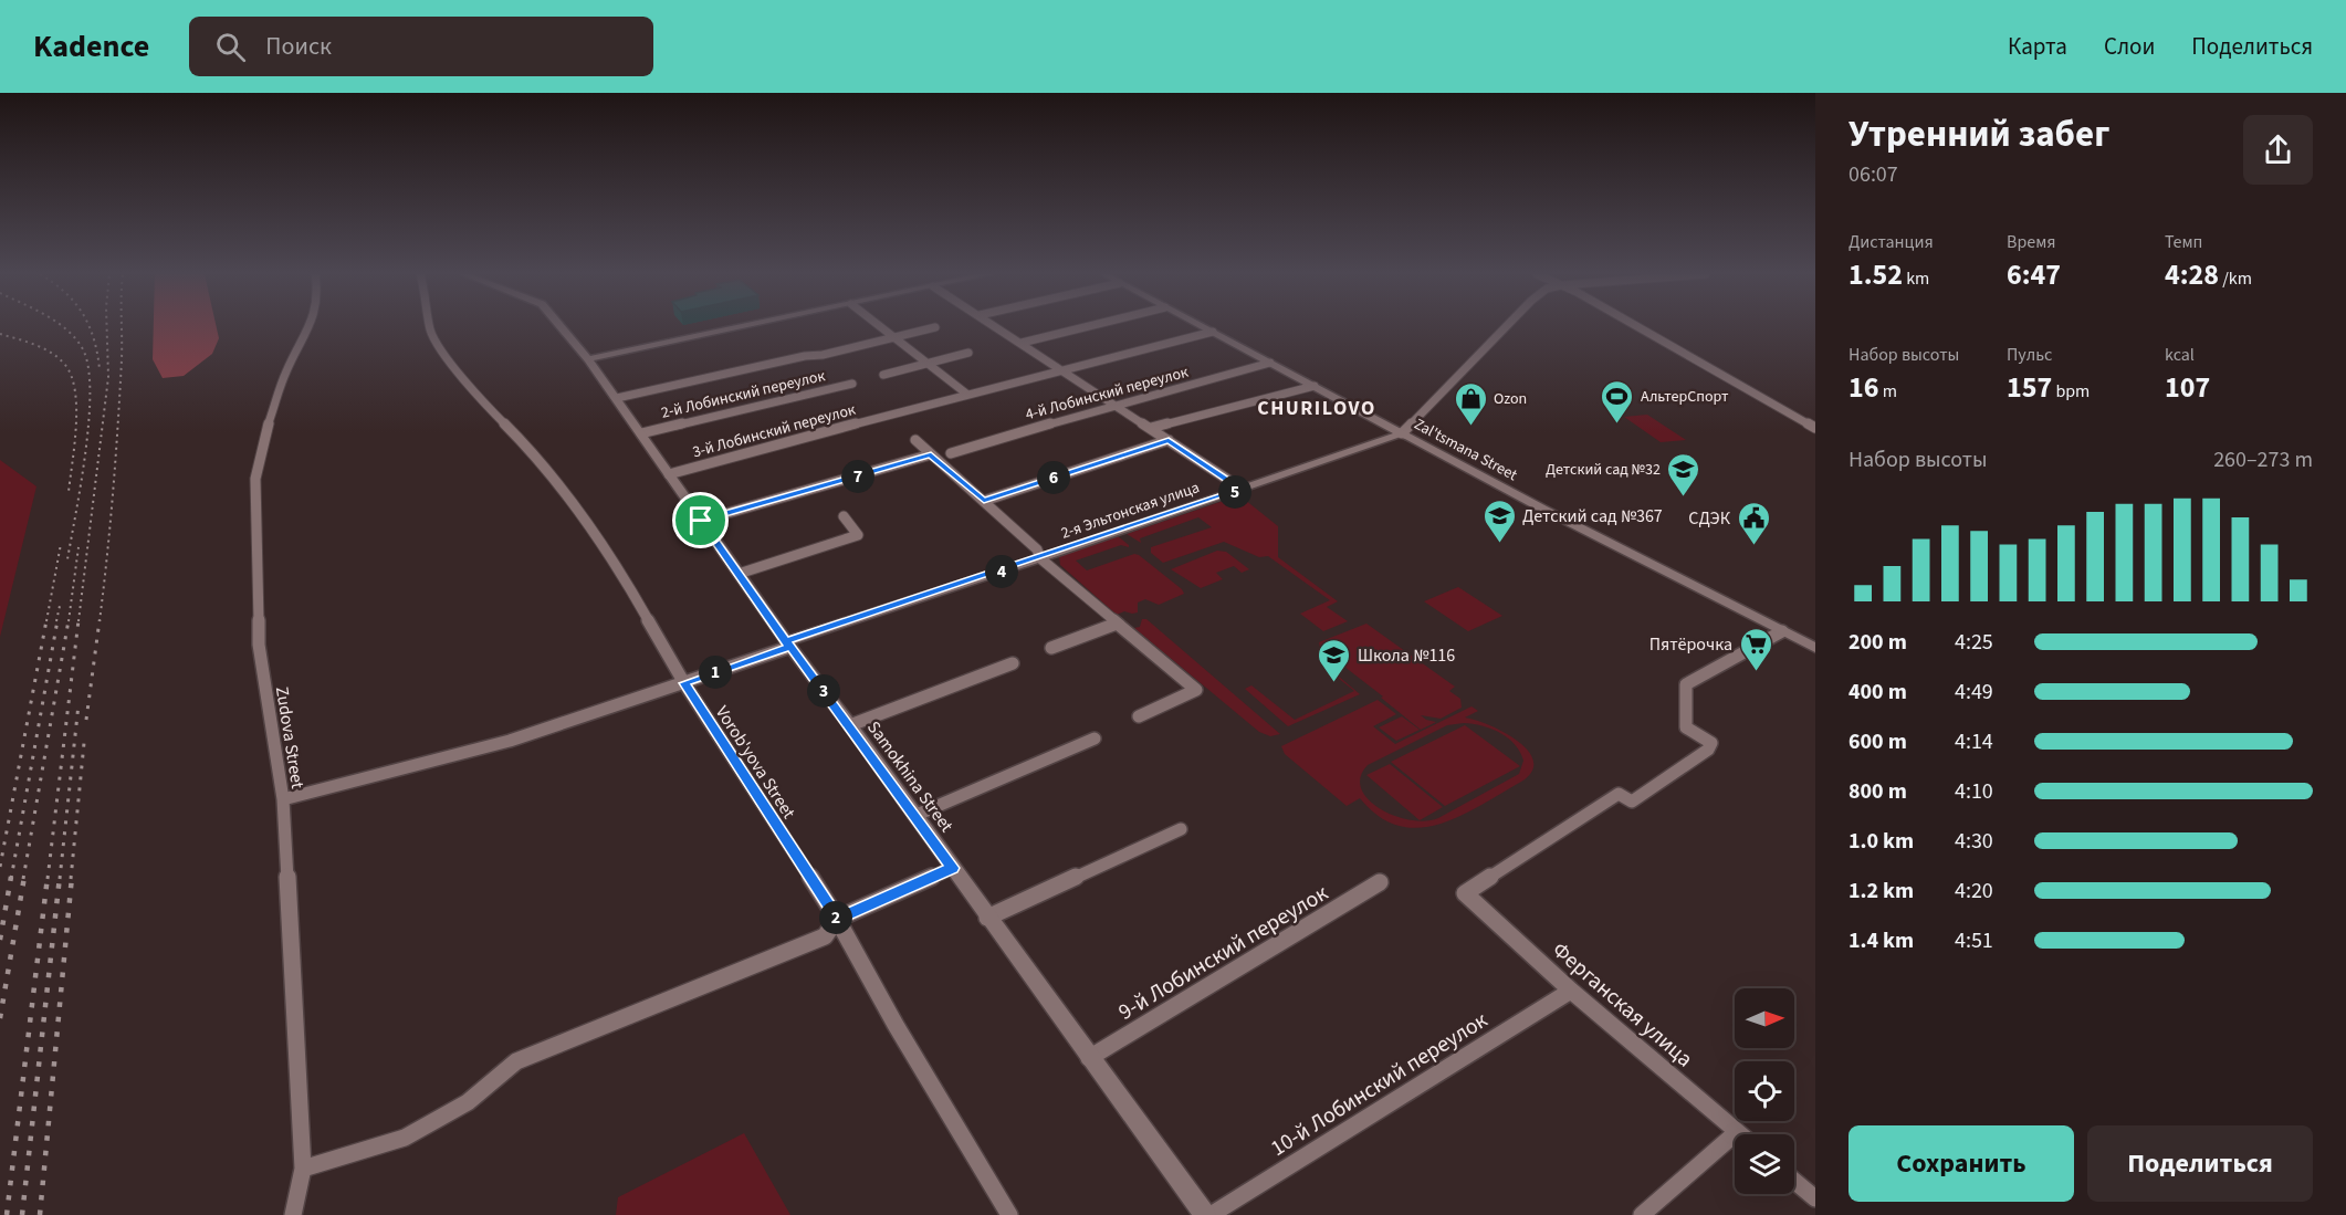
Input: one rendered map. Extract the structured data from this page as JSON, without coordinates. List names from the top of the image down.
{
  "streets": {
    "street": [
      "4-й Лобинский переулок",
      "2-й Лобинский переулок",
      "3-й Лобинский переулок",
      "Zal'tsmana Street",
      "2-я Эльтонская улица",
      "Zudova Street",
      "Vorob'yova Street",
      "Samokhina Street",
      "9-й Лобинский переулок",
      "Ферганская улица",
      "10-й Лобинский переулок"
    ]
  },
  "crossings": [
    ["4-й Лобинский переулок", "Zal'tsmana Street"],
    ["2-й Лобинский переулок", "Samokhina Street"],
    ["3-й Лобинский переулок", "Zal'tsmana Street"],
    ["3-й Лобинский переулок", "Samokhina Street"],
    ["Zal'tsmana Street", "2-я Эльтонская улица"],
    ["Zal'tsmana Street", "Ферганская улица"],
    ["2-я Эльтонская улица", "Samokhina Street"],
    ["Samokhina Street", "9-й Лобинский переулок"],
    ["Ферганская улица", "10-й Лобинский переулок"]
  ],
  "districts": ["CHURILOVO"],
  "places": {
    "sports": ["АльтерСпорт"],
    "shop": ["Ozon"],
    "school or university": ["Детский сад №32", "Детский сад №367", "Школа №116"],
    "public building": ["СДЭК"],
    "supermarket": ["Пятёрочка"]
  },
  "north": "right",
  "page": {
    "header": "Kadence",
    "search": "Поиск",
    "nav": ["Карта", "Слои", "Поделиться"],
    "heading": ["Утренний забег", "06:07"],
    "stats": [
      ["Дистанция", "1.52 km"],
      ["Время", "6:47"],
      ["Темп", "4:28 /km"],
      ["Набор высоты", "16 m"],
      ["Пульс", "157 bpm"],
      ["kcal", "107"]
    ],
    "chart": ["Набор высоты", "260–273 m"],
    "pins": [
      "7",
      "6",
      "5",
      "4",
      "1",
      "3",
      "2"
    ],
    "list": [
      {
        "name": "200 m",
        "note": "4:25"
      },
      {
        "name": "400 m",
        "note": "4:49"
      },
      {
        "name": "600 m",
        "note": "4:14"
      },
      {
        "name": "800 m",
        "note": "4:10"
      },
      {
        "name": "1.0 km",
        "note": "4:30"
      },
      {
        "name": "1.2 km",
        "note": "4:20"
      },
      {
        "name": "1.4 km",
        "note": "4:51"
      }
    ],
    "buttons": ["Сохранить", "Поделиться"]
  }
}
